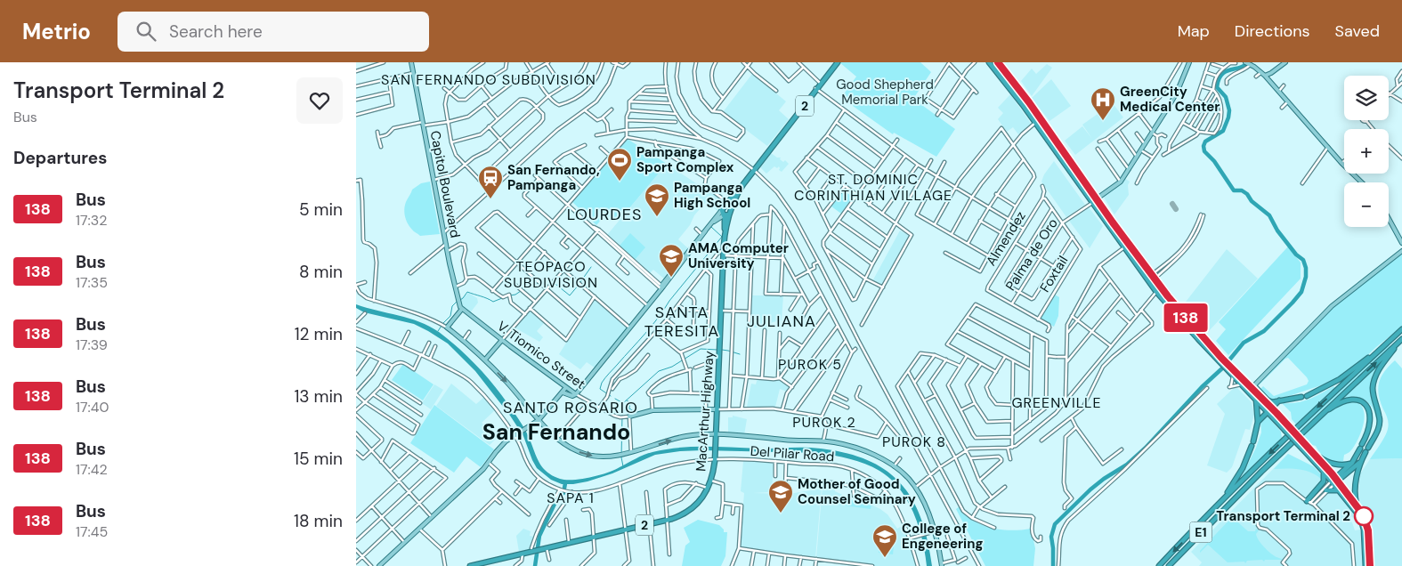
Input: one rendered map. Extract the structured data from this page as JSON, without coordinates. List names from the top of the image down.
{
  "streets": {
    "highway": ["2", "MacArthur Highway", "E1"],
    "main road": ["Capitol Boulevard", "V. Tiomico Street"],
    "street": [
      "Almendez",
      "Palma de Oro",
      "Foxtail",
      "Del Pilar Road"
    ]
  },
  "crossings": [
    ["Capitol Boulevard", "V. Tiomico Street"],
    ["Almendez", "Palma de Oro"],
    ["Almendez", "Foxtail"],
    ["Palma de Oro", "Foxtail"],
    ["V. Tiomico Street", "MacArthur Highway"],
    ["MacArthur Highway", "Del Pilar Road"]
  ],
  "districts": [
    "SAN FERNANDO SUBDIVISION",
    "ST. DOMINIC CORINTHIAN VILLAGE",
    "LOURDES",
    "TEOPACO SUBDIVISION",
    "SANTA TERESITA",
    "JULIANA",
    "PUROK 5",
    "GREENVILLE",
    "SANTO ROSARIO",
    "PUROK 2",
    "San Fernando",
    "PUROK 8",
    "SAPA 1"
  ],
  "parks": ["Good Shepherd Memorial Park"],
  "places": {
    "hospital": ["GreenCity Medical Center"],
    "sports": ["Pampanga Sport Complex"],
    "station": ["San Fernando, Pampanga"],
    "school or university": [
      "Pampanga High School",
      "AMA Computer University",
      "Mother of Good Counsel Seminary",
      "College of Engeneering"
    ],
    "other": ["Transport Terminal 2"]
  },
  "lines": ["bus line 138"],
  "page": {
    "header": "Metrio",
    "search": "Search here",
    "nav": ["Map", "Directions", "Saved"],
    "heading": [
      ["Transport Terminal 2", "Bus"],
      "Departures"
    ],
    "on_map": "138",
    "map_buttons": ["+", "−"],
    "list": [
      {
        "mark": "138",
        "name": "Bus",
        "note": "17:32",
        "value": "5 min"
      },
      {
        "mark": "138",
        "name": "Bus",
        "note": "17:35",
        "value": "8 min"
      },
      {
        "mark": "138",
        "name": "Bus",
        "note": "17:39",
        "value": "12 min"
      },
      {
        "mark": "138",
        "name": "Bus",
        "note": "17:40",
        "value": "13 min"
      },
      {
        "mark": "138",
        "name": "Bus",
        "note": "17:42",
        "value": "15 min"
      },
      {
        "mark": "138",
        "name": "Bus",
        "note": "17:45",
        "value": "18 min"
      }
    ]
  }
}
